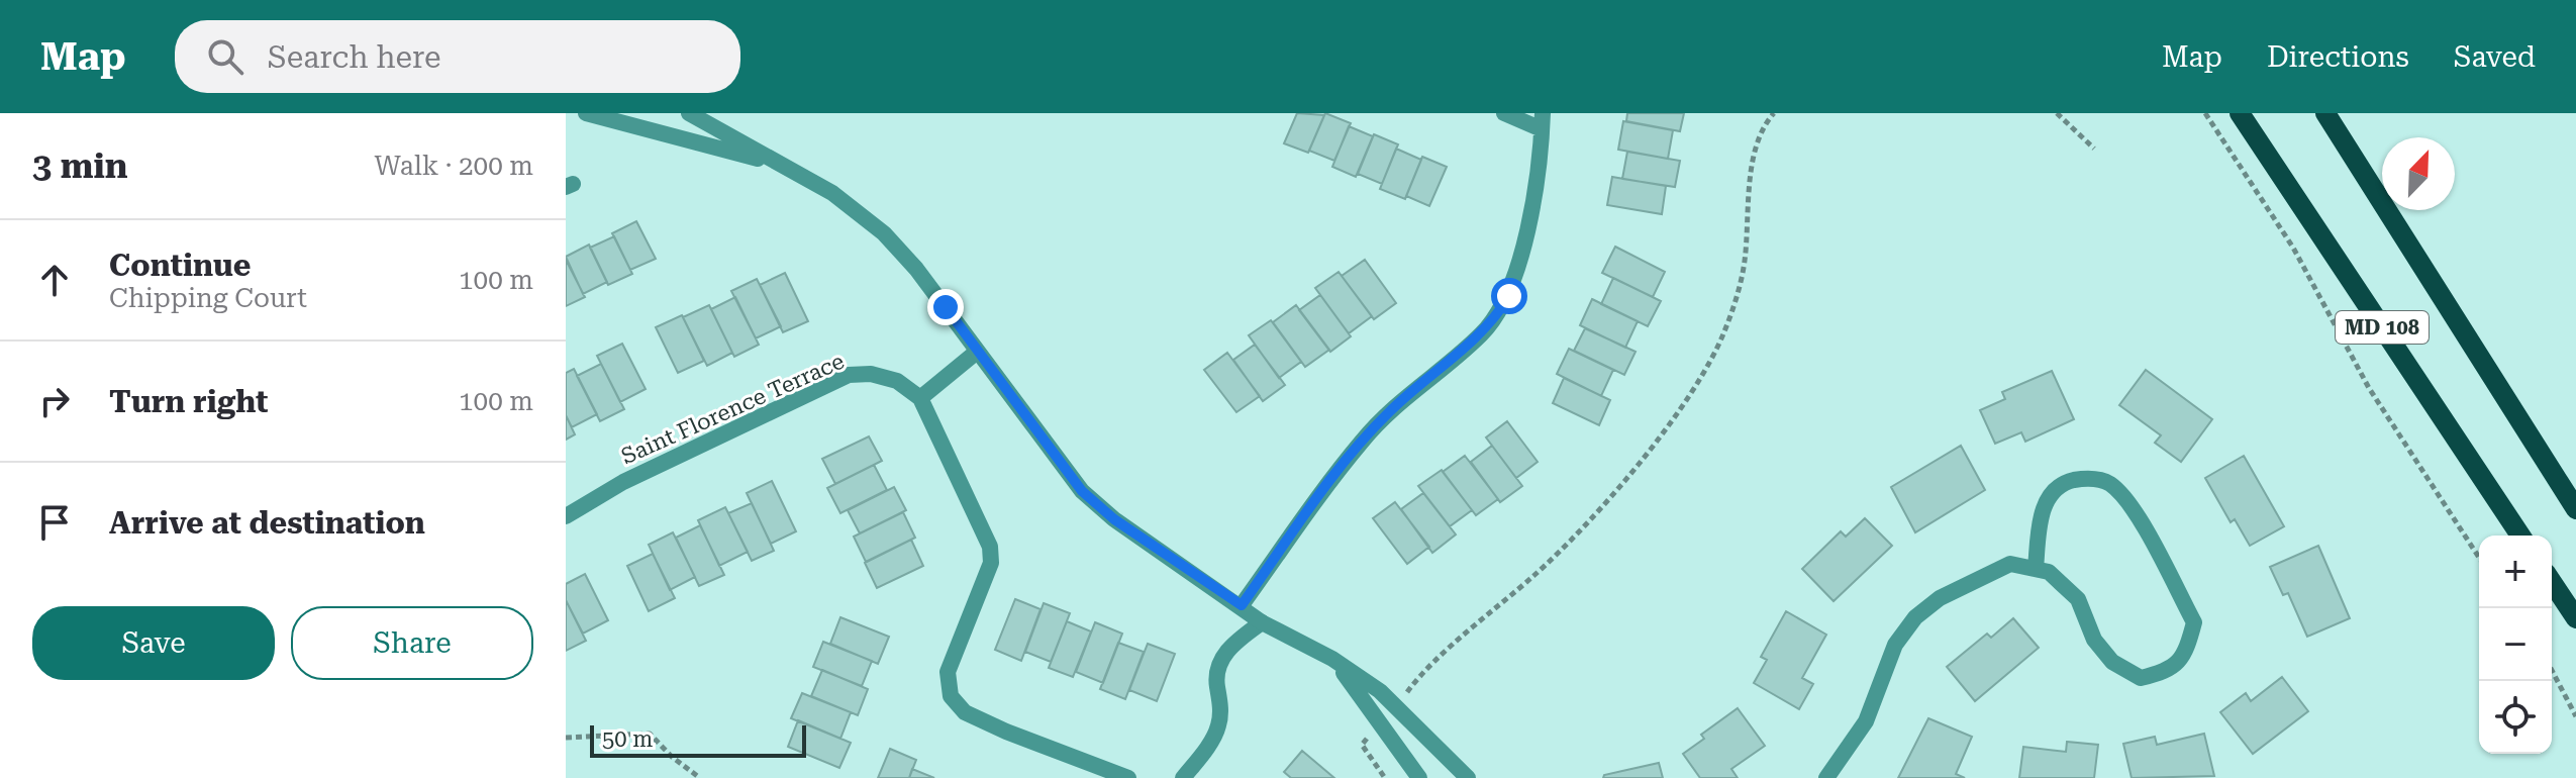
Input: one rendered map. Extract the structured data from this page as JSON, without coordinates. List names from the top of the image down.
{
  "streets": {
    "main road": ["MD 108"],
    "street": ["Saint Florence Terrace"]
  },
  "scale_bar": "50 m",
  "north": "top right",
  "page": {
    "header": "Map",
    "search": "Search here",
    "nav": ["Map", "Directions", "Saved"],
    "heading": ["3 min", "Walk · 200 m"],
    "list": [
      ["Continue", "Chipping Court", "100 m"],
      ["Turn right", "100 m"],
      "Arrive at destination"
    ],
    "map_buttons": ["+", "−"],
    "buttons": ["Save", "Share"],
    "scale": "50 m"
  }
}
